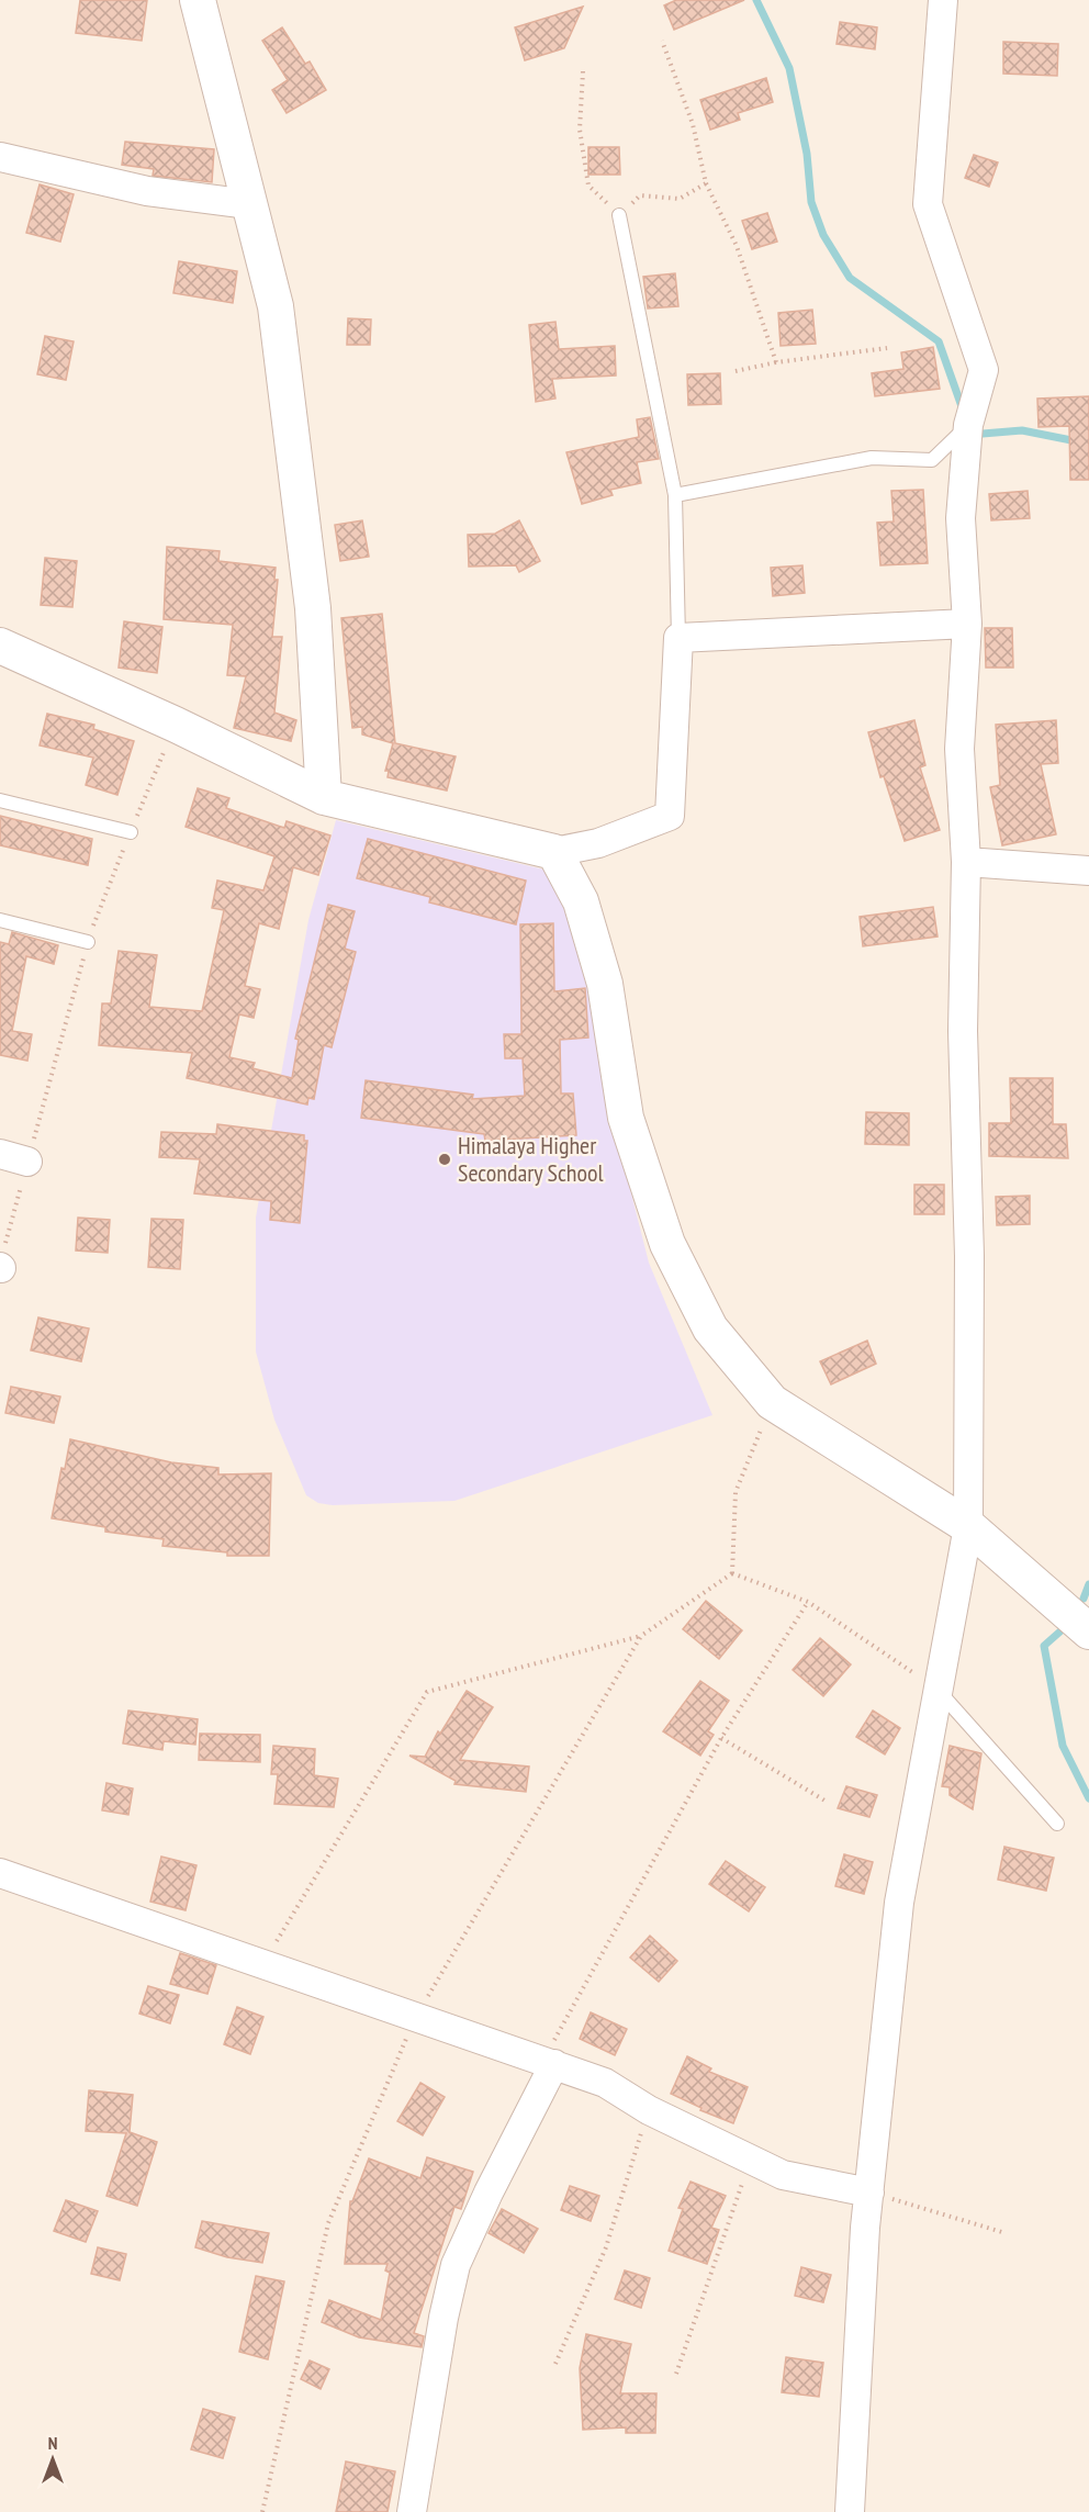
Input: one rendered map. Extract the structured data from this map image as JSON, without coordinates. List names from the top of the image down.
{
  "places": ["Himalaya Higher Secondary School"],
  "north": "top"
}
